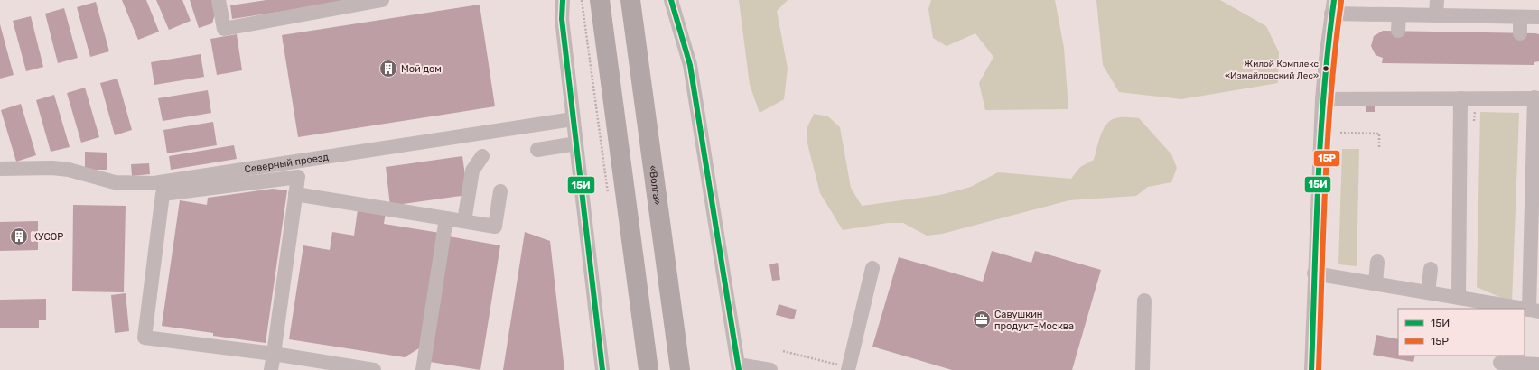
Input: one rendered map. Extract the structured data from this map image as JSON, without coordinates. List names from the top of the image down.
{
  "streets": {
    "highway": ["«Волга»"],
    "street": ["Северный проезд"]
  },
  "places": {
    "building": ["Мой дом", "КУСОР"],
    "other": ["Жилой Комплекс «Измайловский Лес»"],
    "office": ["Савушкин продукт-Москва"]
  },
  "lines": ["transit line 15И", "transit line 15Р"],
  "legend": ["15И", "15Р"]
}
